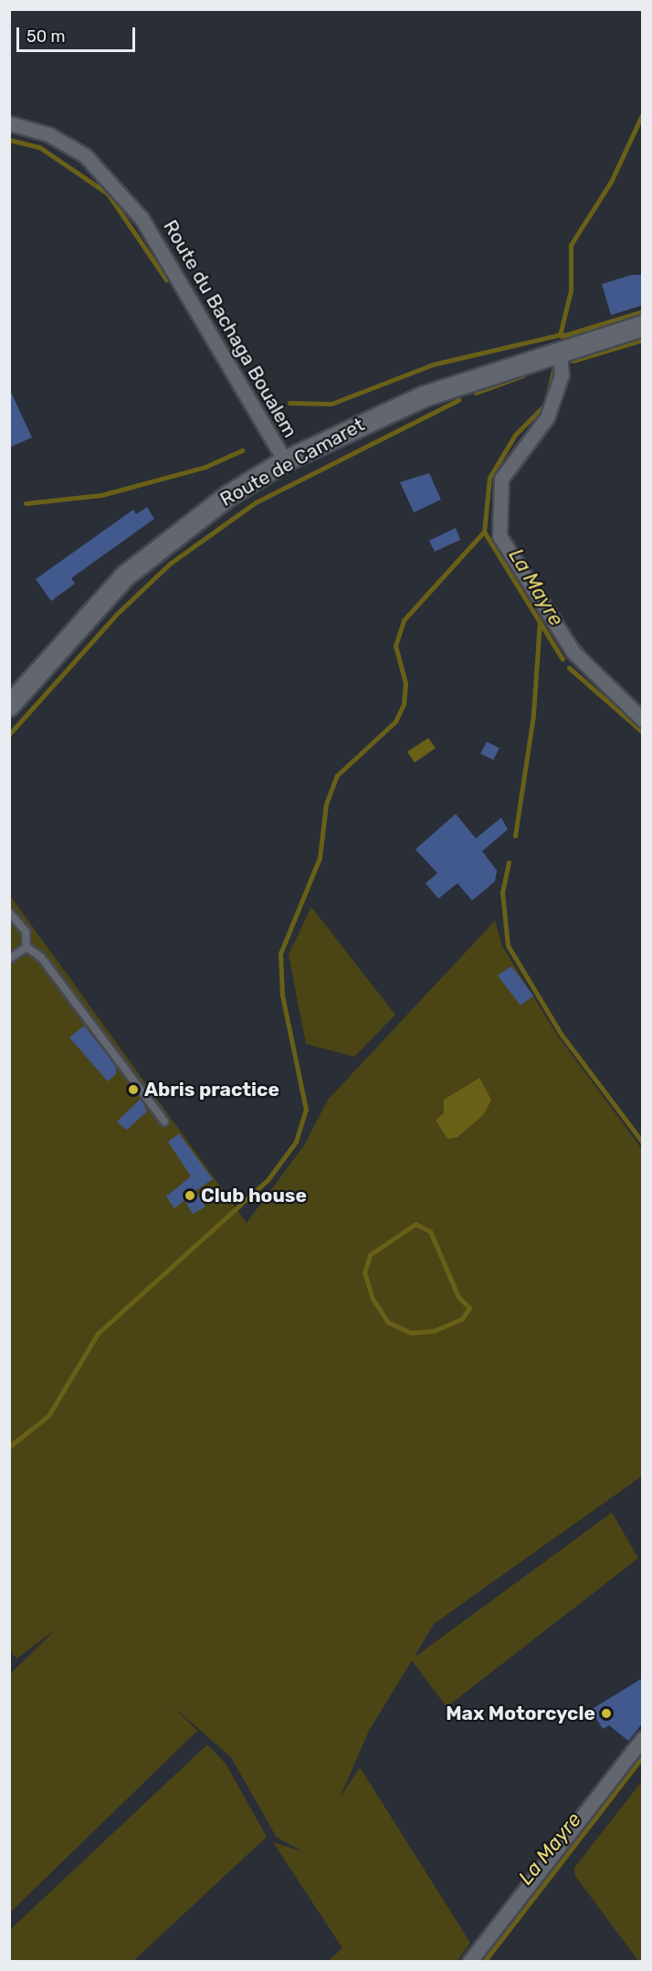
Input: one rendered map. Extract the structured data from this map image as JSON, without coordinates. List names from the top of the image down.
{
  "streets": {
    "main road": ["Route de Camaret"],
    "street": ["Route du Bachaga Boualem"]
  },
  "crossings": [
    ["Route du Bachaga Boualem", "Route de Camaret"]
  ],
  "water": ["La Mayre"],
  "places": ["Abris practice", "Club house", "Max Motorcycle"],
  "scale_bar": "50 m"
}
